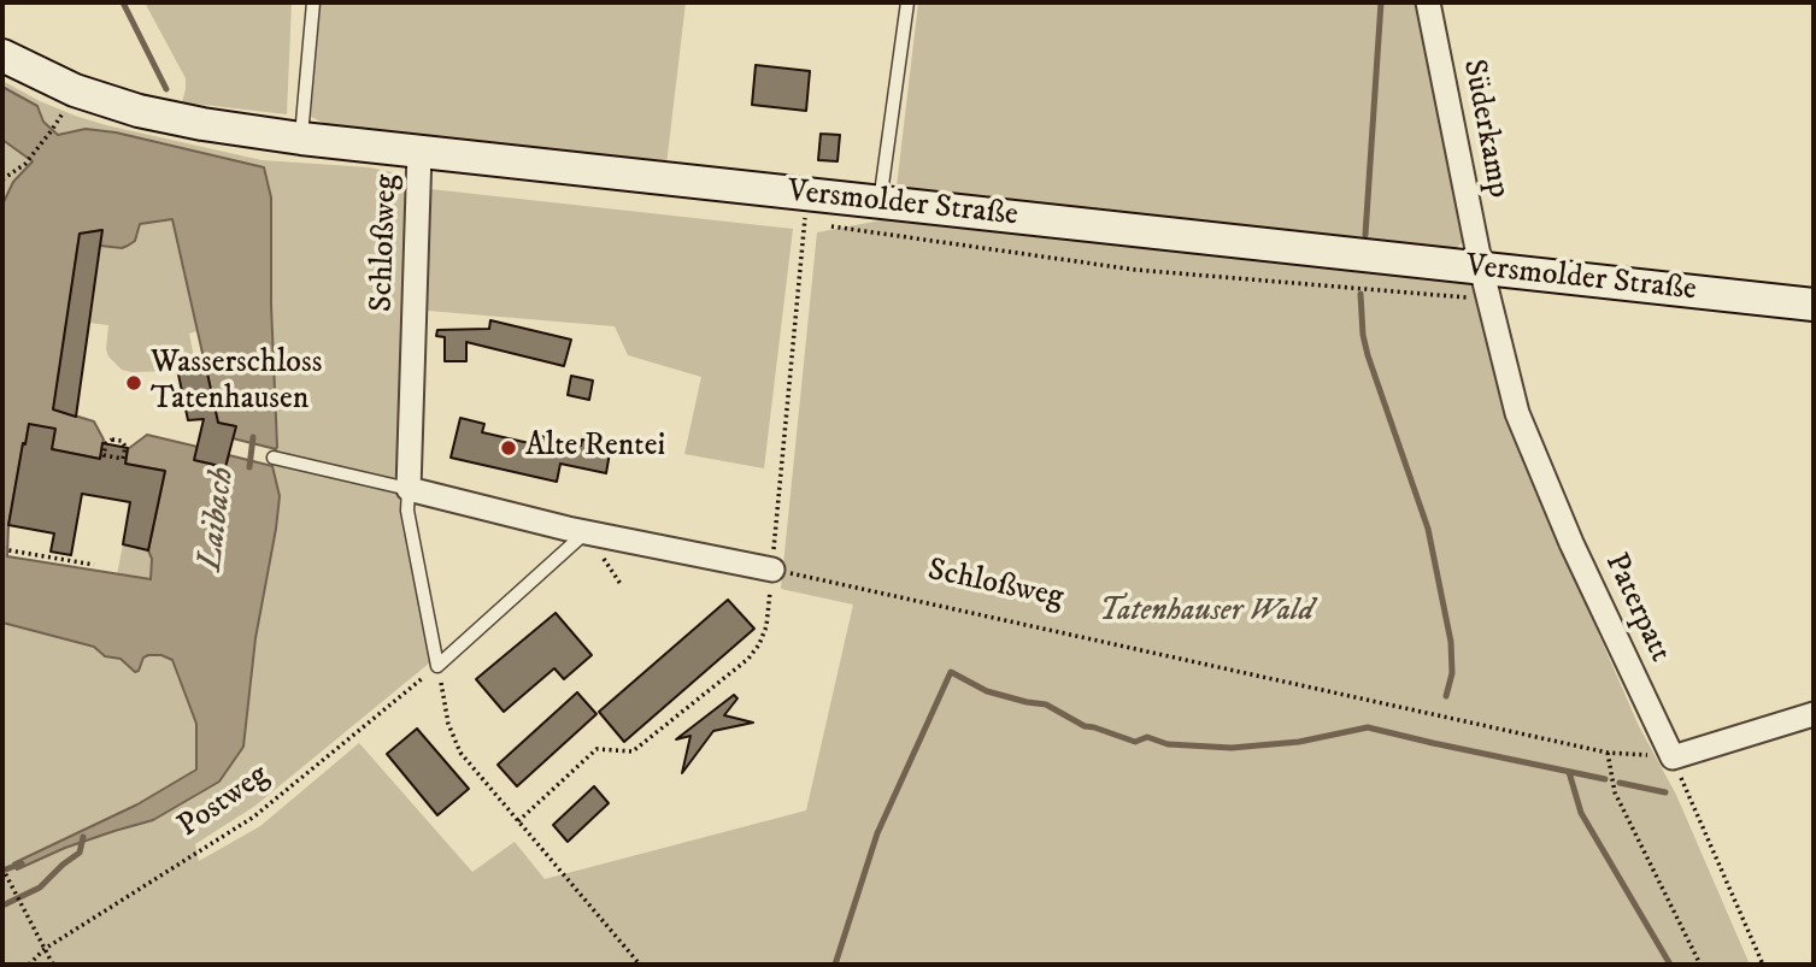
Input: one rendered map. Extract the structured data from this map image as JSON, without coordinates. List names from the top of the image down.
{
  "streets": {
    "main road": ["Versmolder Straße"],
    "street": ["Süderkamp", "Schloßweg", "Paterpatt"],
    "path": ["Postweg"]
  },
  "crossings": [
    ["Süderkamp", "Versmolder Straße"],
    ["Süderkamp", "Paterpatt"],
    ["Versmolder Straße", "Schloßweg"],
    ["Versmolder Straße", "Paterpatt"],
    ["Schloßweg", "Paterpatt"]
  ],
  "water": ["Laibach"],
  "parks": ["Tatenhauser Wald"],
  "places": ["Wasserschloss Tatenhausen", "Alte Rentei"]
}
